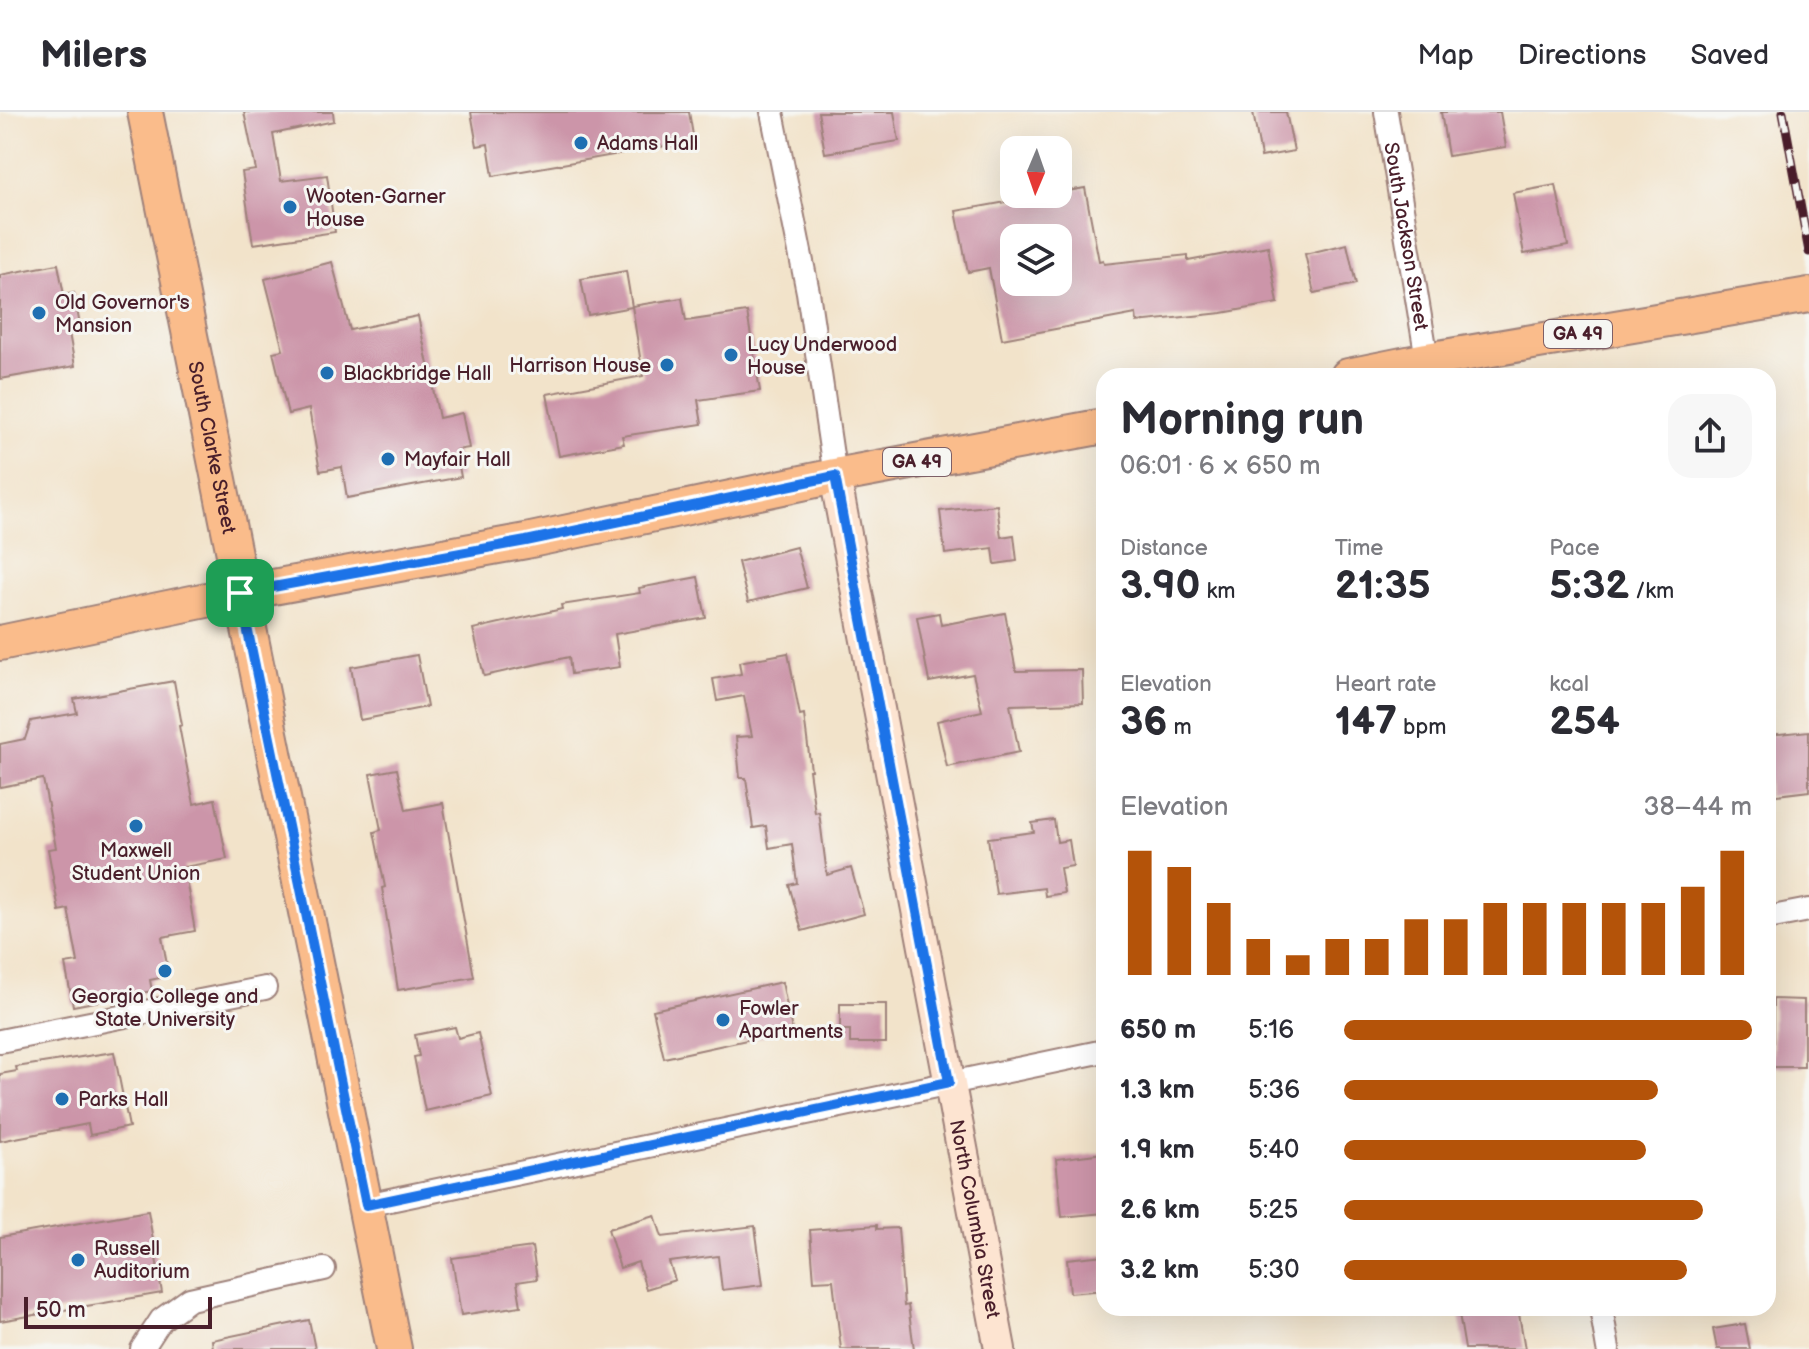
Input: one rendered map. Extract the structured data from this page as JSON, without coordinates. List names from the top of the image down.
{
  "streets": {
    "main road": ["GA 49", "South Clarke Street"],
    "street": ["South Jackson Street", "North Columbia Street"]
  },
  "crossings": [
    ["South Jackson Street", "GA 49"],
    ["GA 49", "South Clarke Street"],
    ["GA 49", "North Columbia Street"]
  ],
  "places": [
    "Adams Hall",
    "Wooten-Garner House",
    "Old Governor's Mansion",
    "Lucy Underwood House",
    "Harrison House",
    "Blackbridge Hall",
    "Mayfair Hall",
    "Maxwell Student Union",
    "Georgia College and State University",
    "Fowler Apartments",
    "Parks Hall",
    "Russell Auditorium"
  ],
  "scale_bar": "50 m",
  "north": "bottom",
  "page": {
    "header": "Milers",
    "nav": ["Map", "Directions", "Saved"],
    "heading": ["Morning run", "06:01 · 6 × 650 m"],
    "stats": [
      ["Distance", "3.90 km"],
      ["Time", "21:35"],
      ["Pace", "5:32 /km"],
      ["Elevation", "36 m"],
      ["Heart rate", "147 bpm"],
      ["kcal", "254"]
    ],
    "chart": ["Elevation", "38–44 m"],
    "list": [
      {
        "name": "650 m",
        "note": "5:16"
      },
      {
        "name": "1.3 km",
        "note": "5:36"
      },
      {
        "name": "1.9 km",
        "note": "5:40"
      },
      {
        "name": "2.6 km",
        "note": "5:25"
      },
      {
        "name": "3.2 km",
        "note": "5:30"
      }
    ],
    "scale": "50 m"
  }
}
